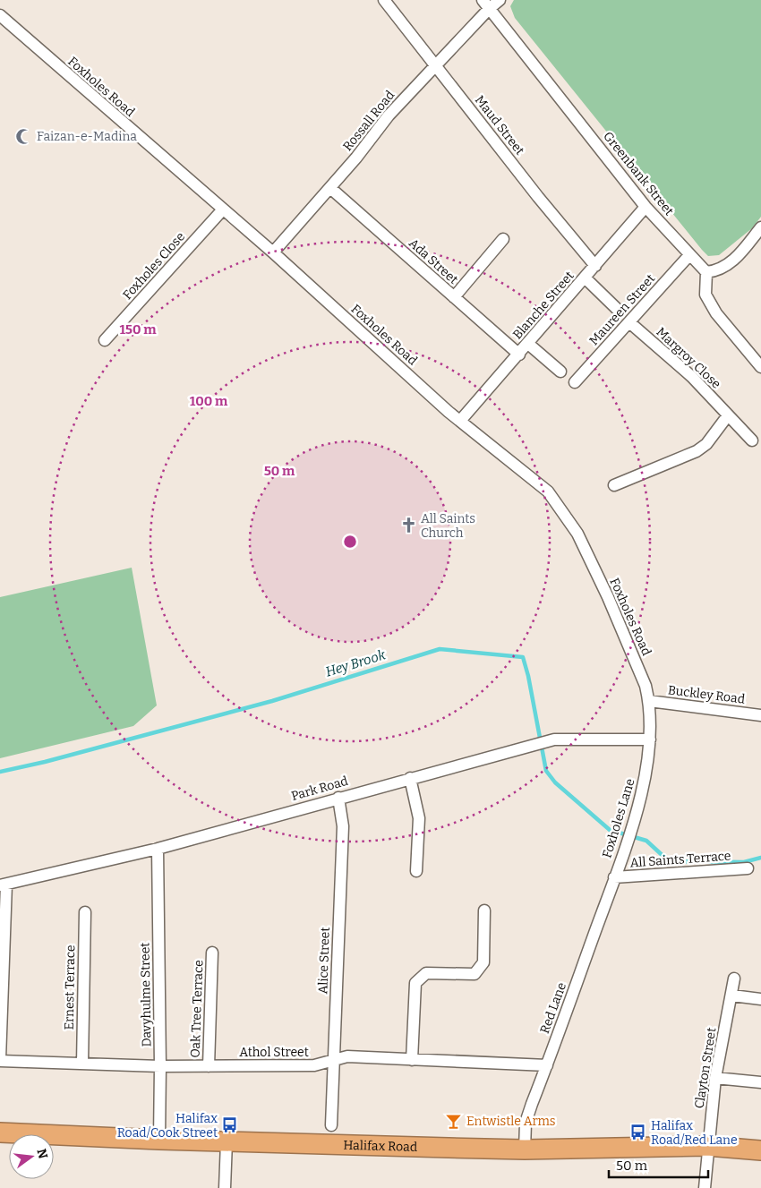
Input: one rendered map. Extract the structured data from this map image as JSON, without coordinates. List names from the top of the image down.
{
  "streets": {
    "highway": ["Halifax Road"],
    "street": [
      "Foxholes Road",
      "Rossall Road",
      "Maud Street",
      "Greenbank Street",
      "Ada Street",
      "Foxholes Close",
      "Blanche Street",
      "Maureen Street",
      "Margroy Close",
      "Buckley Road",
      "Park Road",
      "Foxholes Lane",
      "All Saints Terrace",
      "Alice Street",
      "Ernest Terrace",
      "Davyhulme Street",
      "Red Lane",
      "Oak Tree Terrace",
      "Athol Street",
      "Clayton Street"
    ]
  },
  "crossings": [
    ["Foxholes Road", "Rossall Road"],
    ["Foxholes Road", "Foxholes Close"],
    ["Foxholes Road", "Blanche Street"],
    ["Foxholes Road", "Buckley Road"],
    ["Foxholes Road", "Park Road"],
    ["Foxholes Road", "Foxholes Lane"],
    ["Rossall Road", "Maud Street"],
    ["Rossall Road", "Greenbank Street"],
    ["Rossall Road", "Ada Street"],
    ["Maud Street", "Blanche Street"],
    ["Greenbank Street", "Blanche Street"],
    ["Greenbank Street", "Maureen Street"],
    ["Ada Street", "Blanche Street"],
    ["Maureen Street", "Margroy Close"],
    ["Park Road", "Foxholes Lane"],
    ["Park Road", "Alice Street"],
    ["Park Road", "Davyhulme Street"],
    ["Foxholes Lane", "All Saints Terrace"],
    ["Foxholes Lane", "Red Lane"],
    ["All Saints Terrace", "Red Lane"],
    ["Alice Street", "Athol Street"],
    ["Ernest Terrace", "Athol Street"],
    ["Davyhulme Street", "Athol Street"],
    ["Davyhulme Street", "Halifax Road"],
    ["Red Lane", "Athol Street"],
    ["Red Lane", "Halifax Road"],
    ["Oak Tree Terrace", "Athol Street"],
    ["Clayton Street", "Halifax Road"]
  ],
  "water": ["Hey Brook"],
  "places": {
    "mosque": ["Faizan-e-Madina"],
    "church": ["All Saints Church"],
    "bar": ["Entwistle Arms"],
    "bus stop": ["Halifax Road/Cook Street", "Halifax Road/Red Lane"]
  },
  "scale_bar": "50 m",
  "north": "right",
  "rings": ["150 m", "100 m", "50 m"]
}
